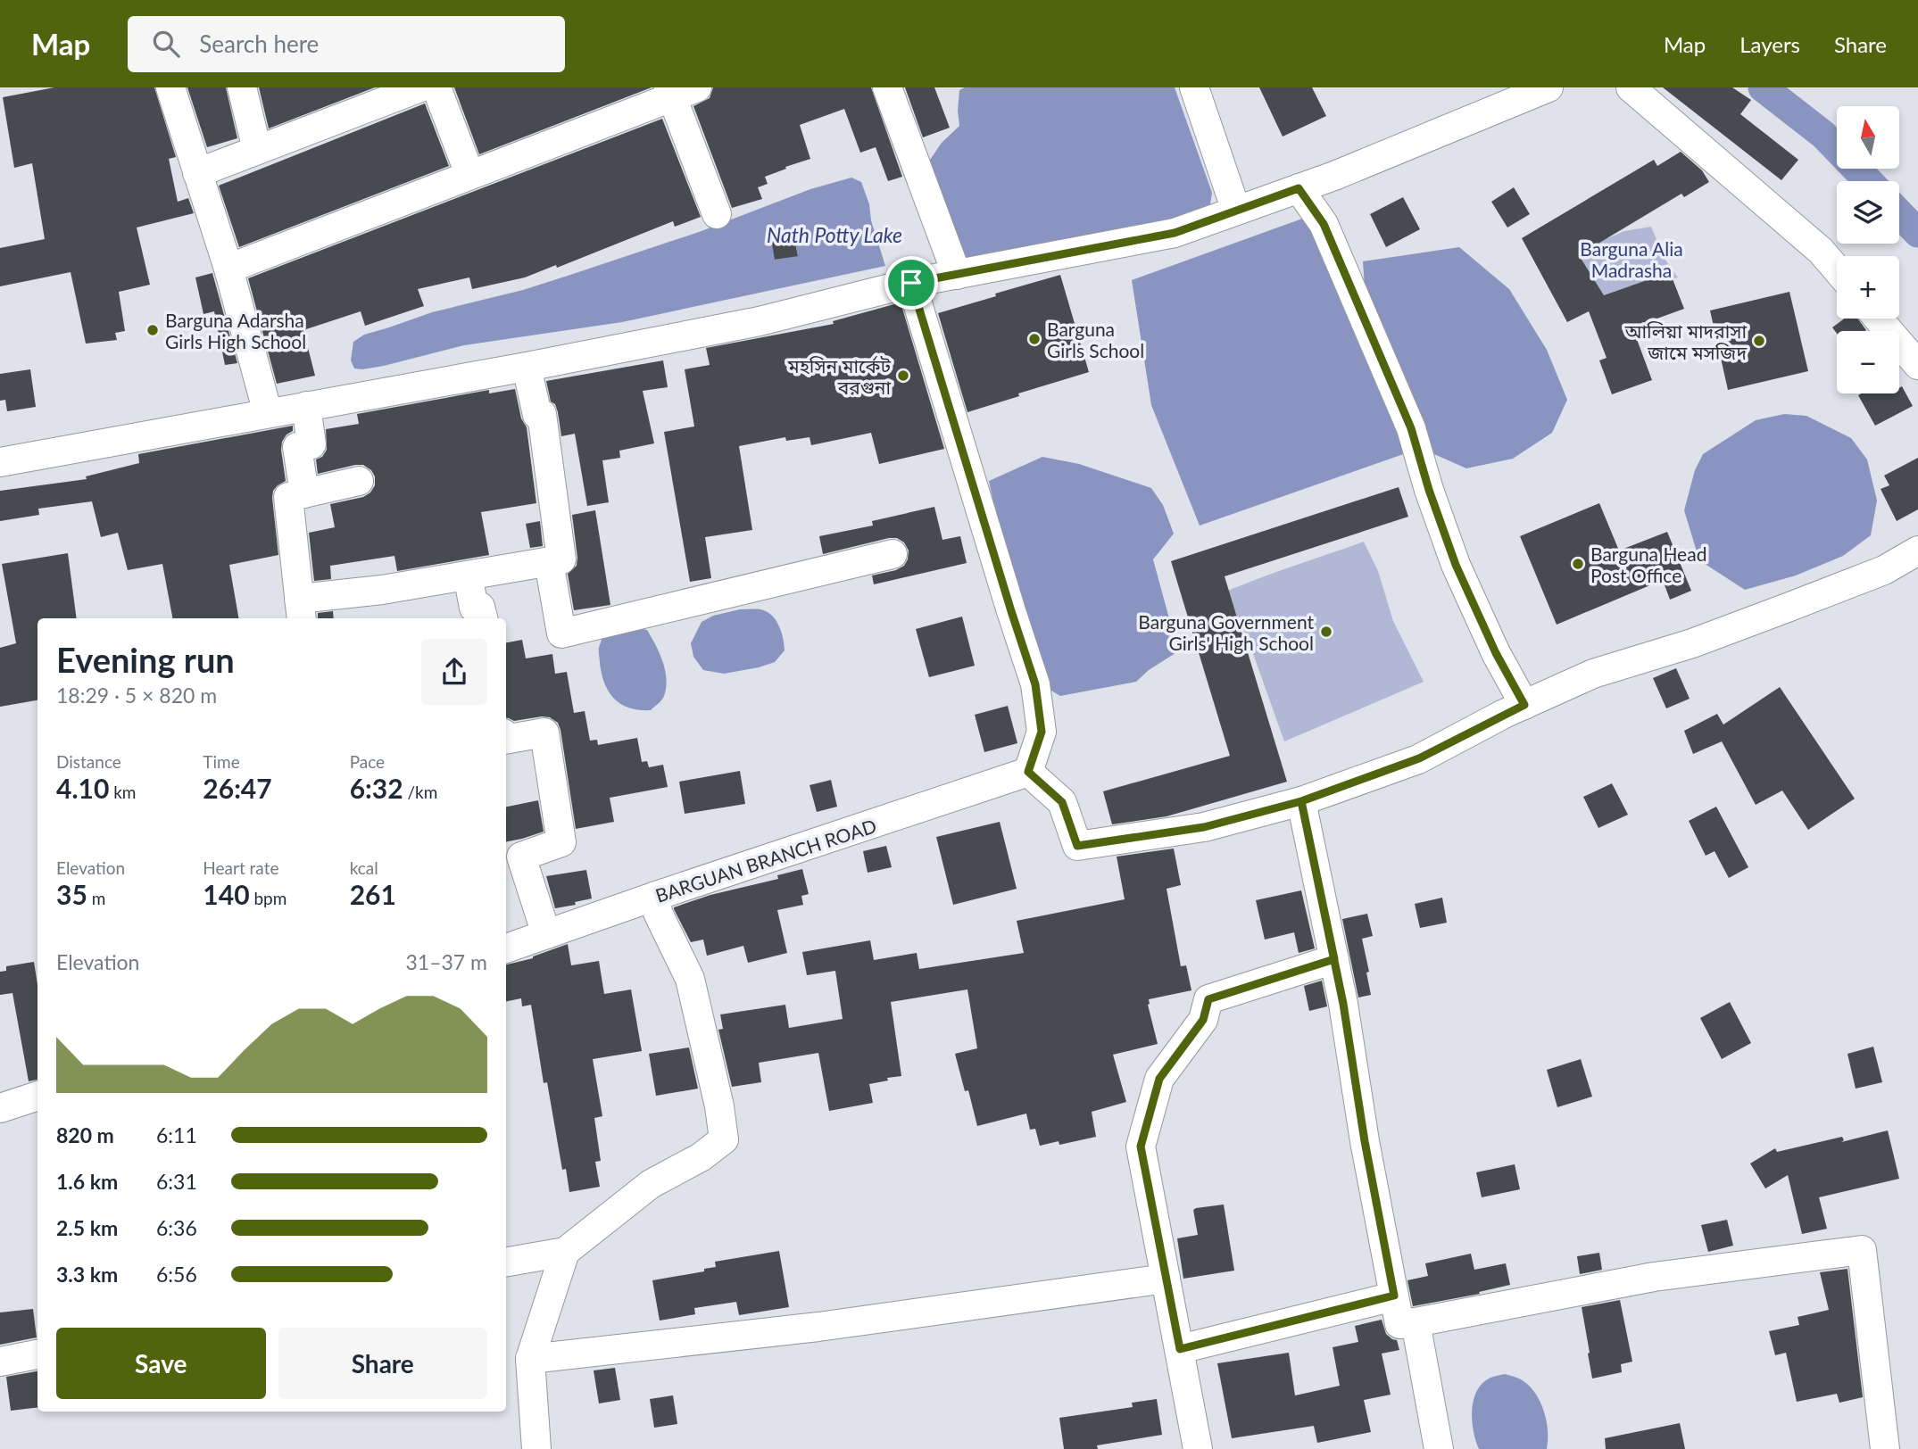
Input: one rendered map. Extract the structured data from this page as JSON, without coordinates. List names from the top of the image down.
{
  "streets": {
    "street": ["BARGUAN BRANCH ROAD"]
  },
  "water": ["Nath Potty Lake"],
  "parks": ["Barguna Alia Madrasha"],
  "places": [
    "Barguna Adarsha Girls High School",
    "Barguna Girls School",
    "আলিয়া মাদরাসা জামে মসজিদ",
    "মহসিন মার্কেট বরগুনা",
    "Barguna Head Post Office",
    "Barguna Government Girls' High School"
  ],
  "north": "top",
  "page": {
    "header": "Map",
    "search": "Search here",
    "nav": ["Map", "Layers", "Share"],
    "map_buttons": ["+", "−"],
    "heading": ["Evening run", "18:29 · 5 × 820 m"],
    "stats": [
      ["Distance", "4.10 km"],
      ["Time", "26:47"],
      ["Pace", "6:32 /km"],
      ["Elevation", "35 m"],
      ["Heart rate", "140 bpm"],
      ["kcal", "261"]
    ],
    "chart": ["Elevation", "31–37 m"],
    "list": [
      {
        "name": "820 m",
        "note": "6:11"
      },
      {
        "name": "1.6 km",
        "note": "6:31"
      },
      {
        "name": "2.5 km",
        "note": "6:36"
      },
      {
        "name": "3.3 km",
        "note": "6:56"
      }
    ],
    "buttons": ["Save", "Share"]
  }
}
